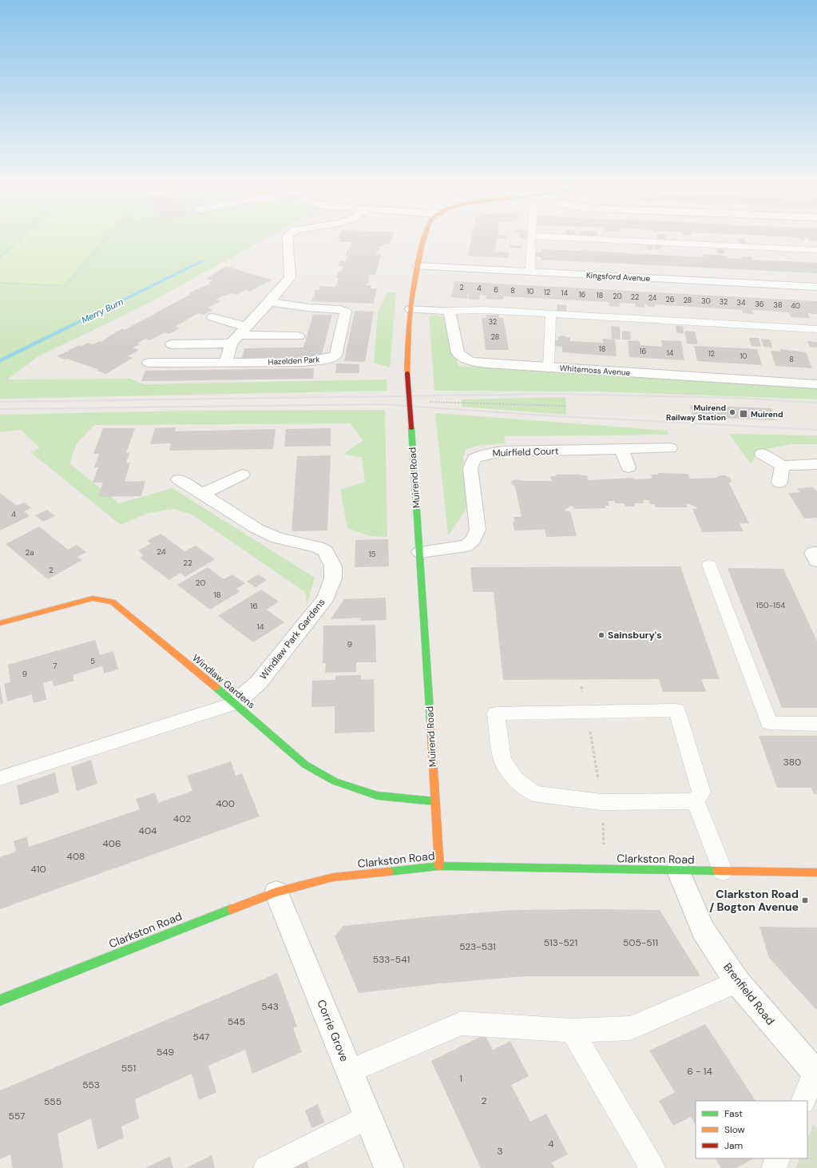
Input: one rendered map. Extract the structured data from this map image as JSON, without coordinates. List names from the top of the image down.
{
  "streets": {
    "street": [
      "Kingsford Avenue",
      "Hazelden Park",
      "Whitemoss Avenue",
      "Muirfield Court",
      "Muirend Road",
      "Windlaw Park Gardens",
      "Windlaw Gardens",
      "Clarkston Road",
      "Brenfield Road",
      "Corrie Grove"
    ]
  },
  "crossings": [
    ["Kingsford Avenue", "Muirend Road"],
    ["Muirfield Court", "Muirend Road"],
    ["Muirend Road", "Windlaw Gardens"],
    ["Muirend Road", "Clarkston Road"],
    ["Windlaw Park Gardens", "Windlaw Gardens"],
    ["Clarkston Road", "Brenfield Road"],
    ["Clarkston Road", "Corrie Grove"]
  ],
  "water": ["Merry Burn"],
  "places": {
    "other": ["Muirend Railway Station", "Sainsbury's"],
    "transit": ["Muirend", "Clarkston Road / Bogton Avenue"]
  },
  "house_numbers": [
    "2",
    "4",
    "6",
    "8",
    "10",
    "12",
    "14",
    "16",
    "18",
    "20",
    "22",
    "24",
    "26",
    "28",
    "30",
    "32",
    "34",
    "36",
    "38",
    "40",
    "32",
    "28",
    "18",
    "16",
    "14",
    "12",
    "10",
    "8",
    "4",
    "24",
    "2a",
    "15",
    "22",
    "2",
    "20",
    "18",
    "150-154",
    "16",
    "14",
    "9",
    "5",
    "7",
    "9",
    "380",
    "400",
    "402",
    "404",
    "406",
    "408",
    "410",
    "513-521",
    "505-511",
    "523-531",
    "533-541",
    "543",
    "545",
    "547",
    "549",
    "551",
    "6 - 14",
    "1",
    "553",
    "2",
    "555",
    "557",
    "4",
    "3"
  ],
  "legend": ["Fast", "Slow", "Jam"]
}
